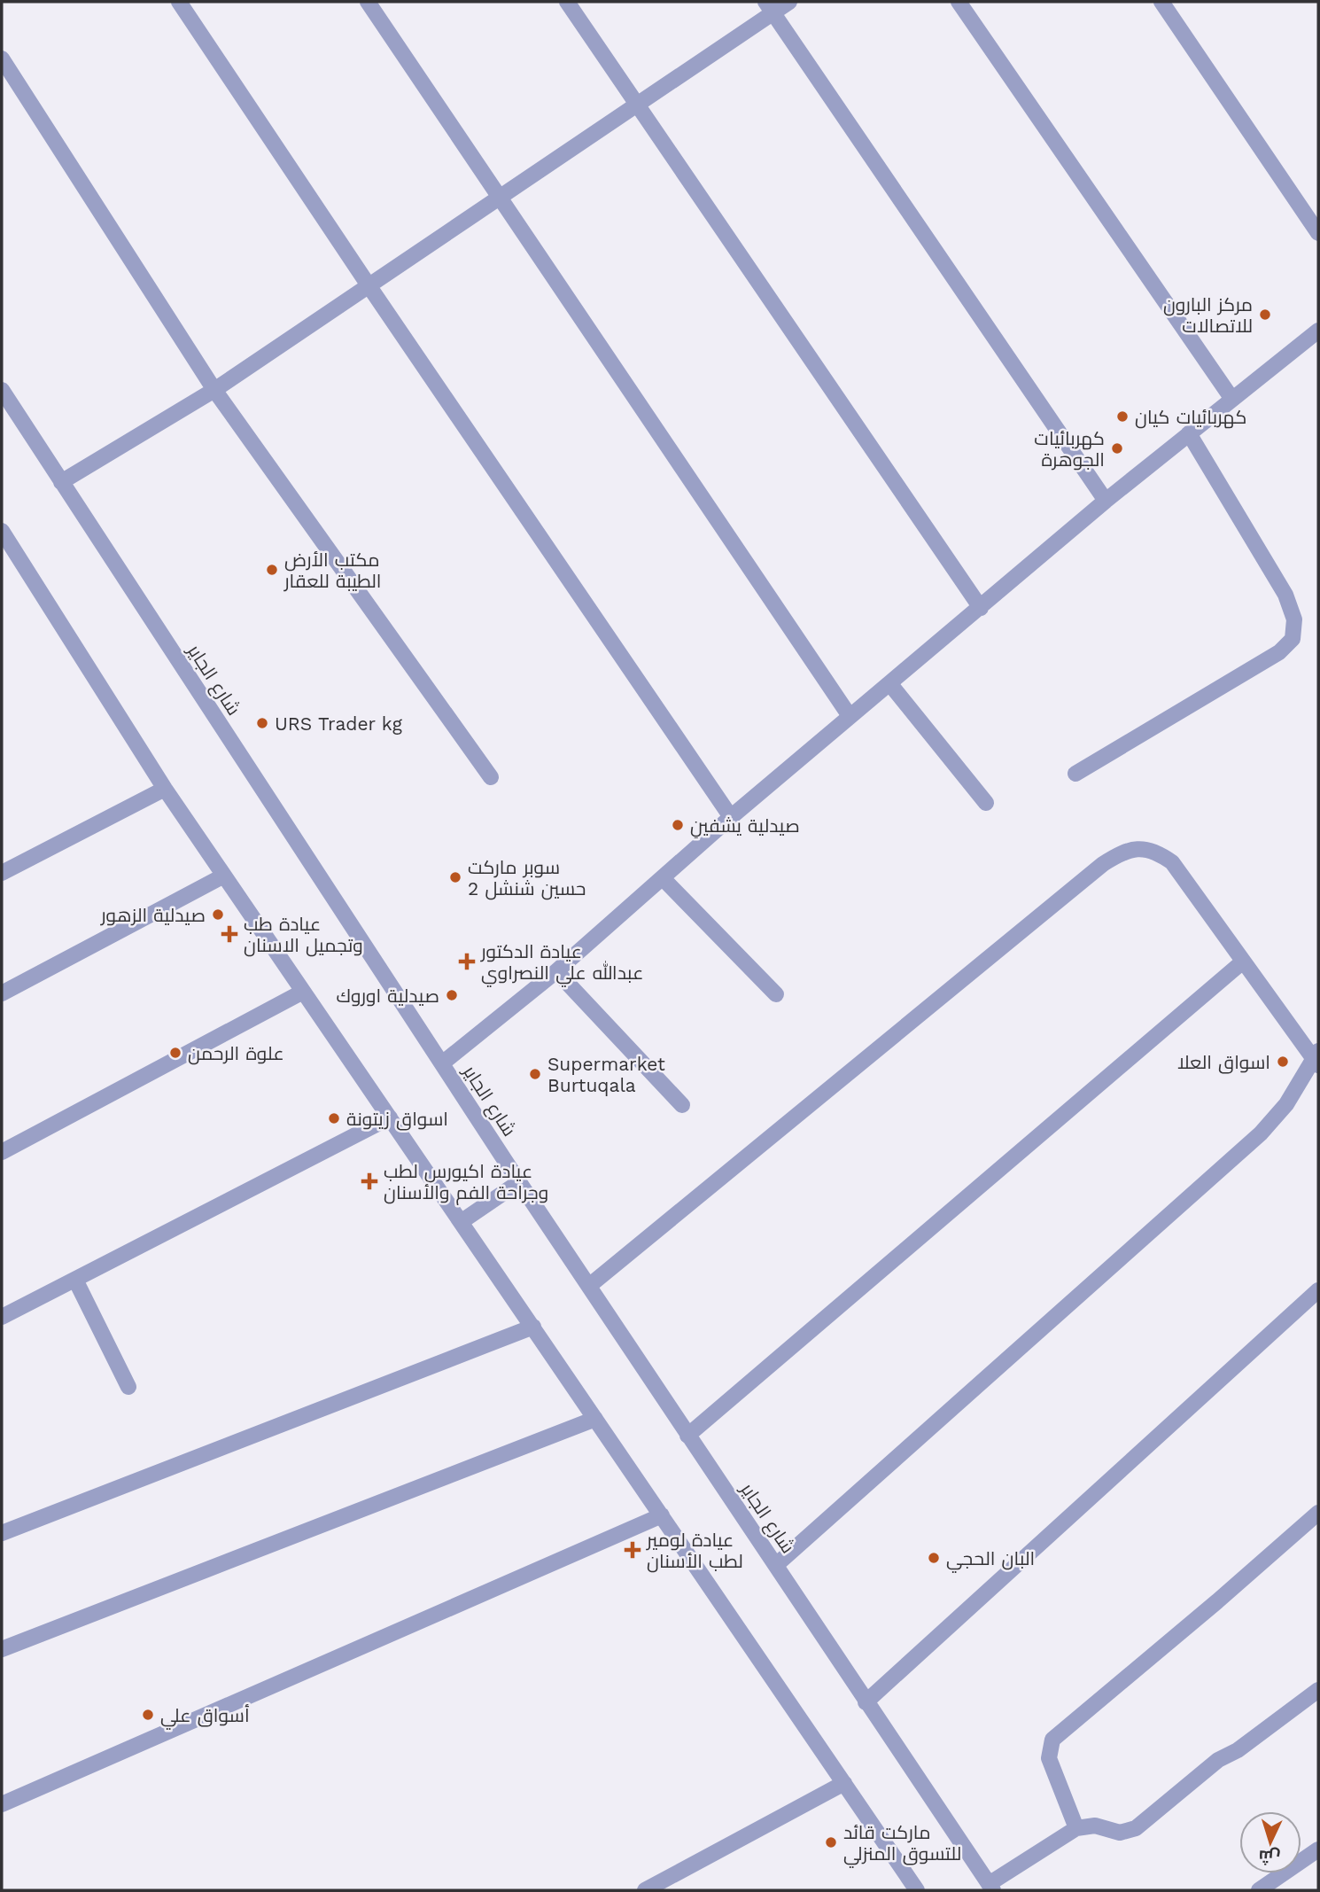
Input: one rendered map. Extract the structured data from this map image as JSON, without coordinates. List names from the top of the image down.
{
  "streets": {
    "street": ["شارع الجاير"]
  },
  "places": {
    "other": [
      "مركز البارون للاتصالات",
      "كهربائيات كيان",
      "كهربائيات الجوهرة",
      "مكتب الأرض الطيبة للعقار",
      "URS Trader kg",
      "صيدلية يشفينِ",
      "سوبر ماركت حسين شنشل 2",
      "صيدلية الزهور",
      "صيدلية اوروك",
      "علوة الرحمن",
      "اسواق العلا",
      "Supermarket Burtuqala",
      "اسواق زيتونة",
      "البان الحجي",
      "أسواق علي",
      "ماركت قائد للتسوق المنزلي"
    ],
    "health": [
      "عيادة طب وتجميل الاسنان",
      "عيادة الدكتور عبدالله علي النصراوي",
      "عيادة اكيورس لطب وجراحة الفم والأسنان",
      "عيادة لومير لطب الأسنان"
    ]
  },
  "north": "bottom"
}
